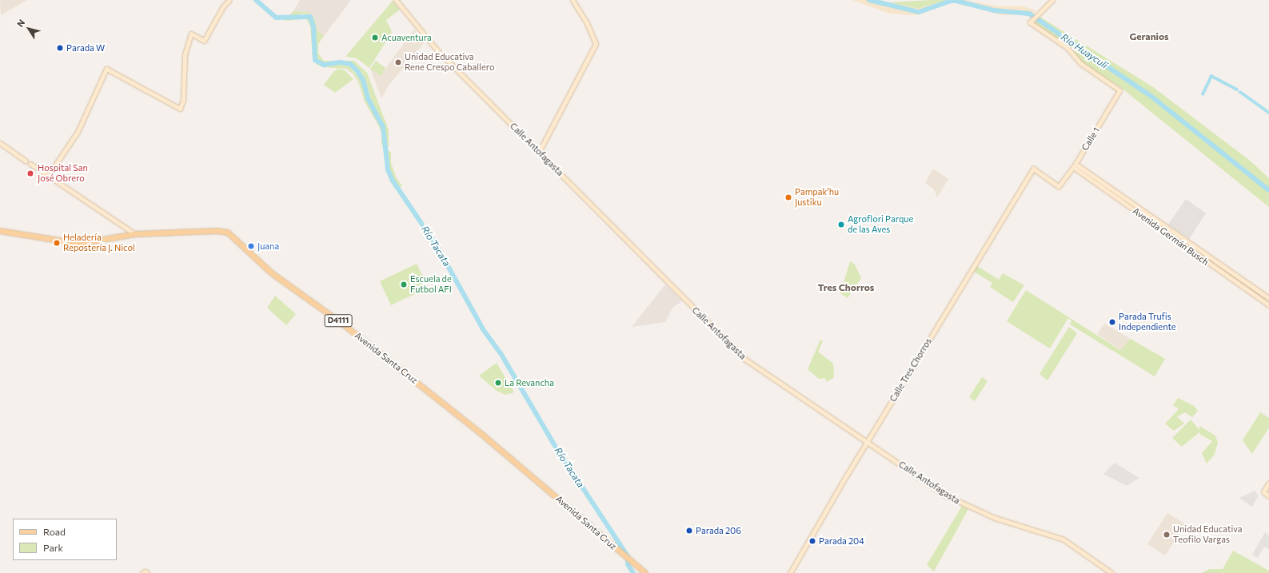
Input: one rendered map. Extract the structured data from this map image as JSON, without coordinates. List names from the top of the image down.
{
  "streets": {
    "main road": [
      "Calle 1",
      "Calle Antofagasta",
      "Avenida Germán Busch",
      "D4111",
      "Avenida Santa Cruz",
      "Calle Tres Chorros"
    ]
  },
  "crossings": [
    ["Calle 1", "Avenida Germán Busch"],
    ["Calle 1", "Calle Tres Chorros"],
    ["Calle Antofagasta", "Calle Tres Chorros"]
  ],
  "districts": ["Geranios", "Tres Chorros"],
  "water": ["Río Huayculi", "Río Tacata"],
  "places": [
    "Acuaventura",
    "Parada W",
    "Unidad Educativa Rene Crespo Caballero",
    "Hospital San José Obrero",
    "Pampak'hu Justiku",
    "Agroflori Parque de las Aves",
    "Heladería Repostería J. Nicol",
    "Juana",
    "Escuela de Futbol AFI",
    "Parada Trufis Independiente",
    "La Revancha",
    "Parada 206",
    "Unidad Educativa Teofilo Vargas",
    "Parada 204"
  ],
  "legend": ["Road", "Park"],
  "north": "top left"
}
